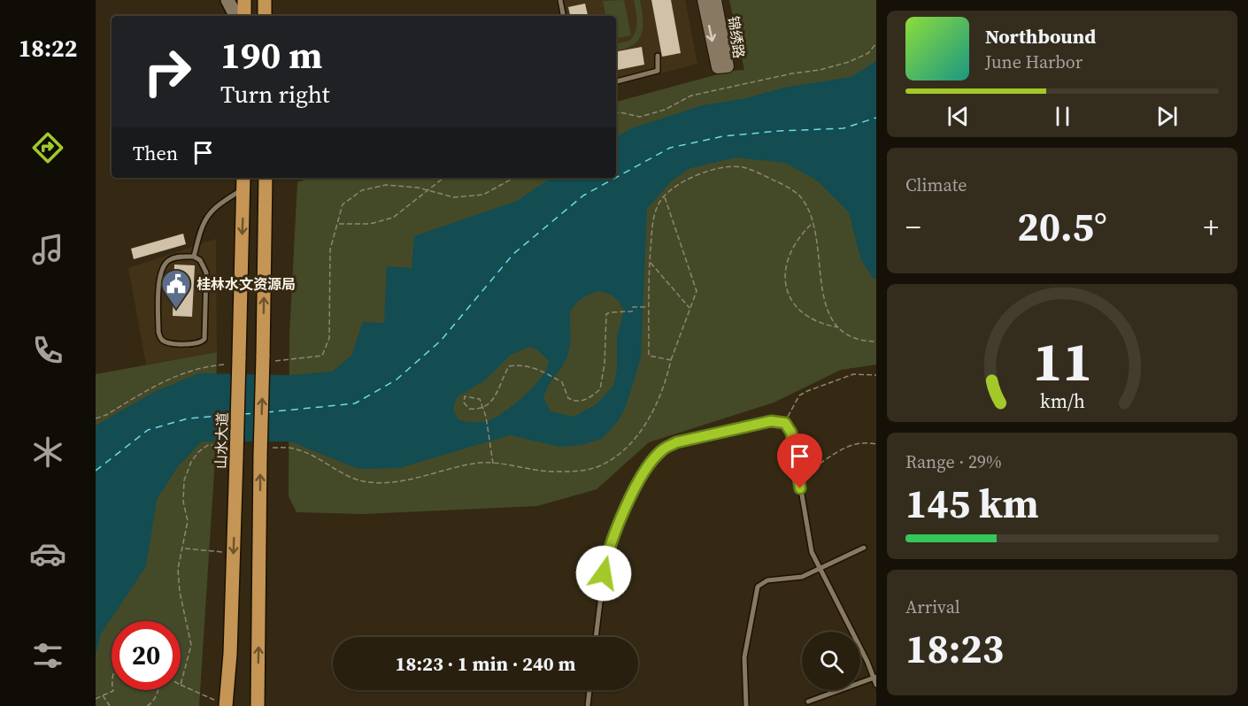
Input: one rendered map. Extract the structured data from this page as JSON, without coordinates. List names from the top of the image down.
{
  "streets": {
    "main road": ["山水大道"],
    "street": ["锦绣路"]
  },
  "places": {
    "public building": ["桂林水文资源局"]
  },
  "page": {
    "tabs": "18:22",
    "turn": ["190 m", "Turn right"],
    "song": ["Northbound", "June Harbor"],
    "then": "Then",
    "tile": [
      "Climate",
      ["Range · 29%", "145 km"],
      ["Arrival", "18:23"]
    ],
    "heat": ["−", "20.5°", "+"],
    "limit": "20",
    "trip": "18:23 · 1 min · 240 m",
    "gauge": ["11", "km/h"]
  }
}
